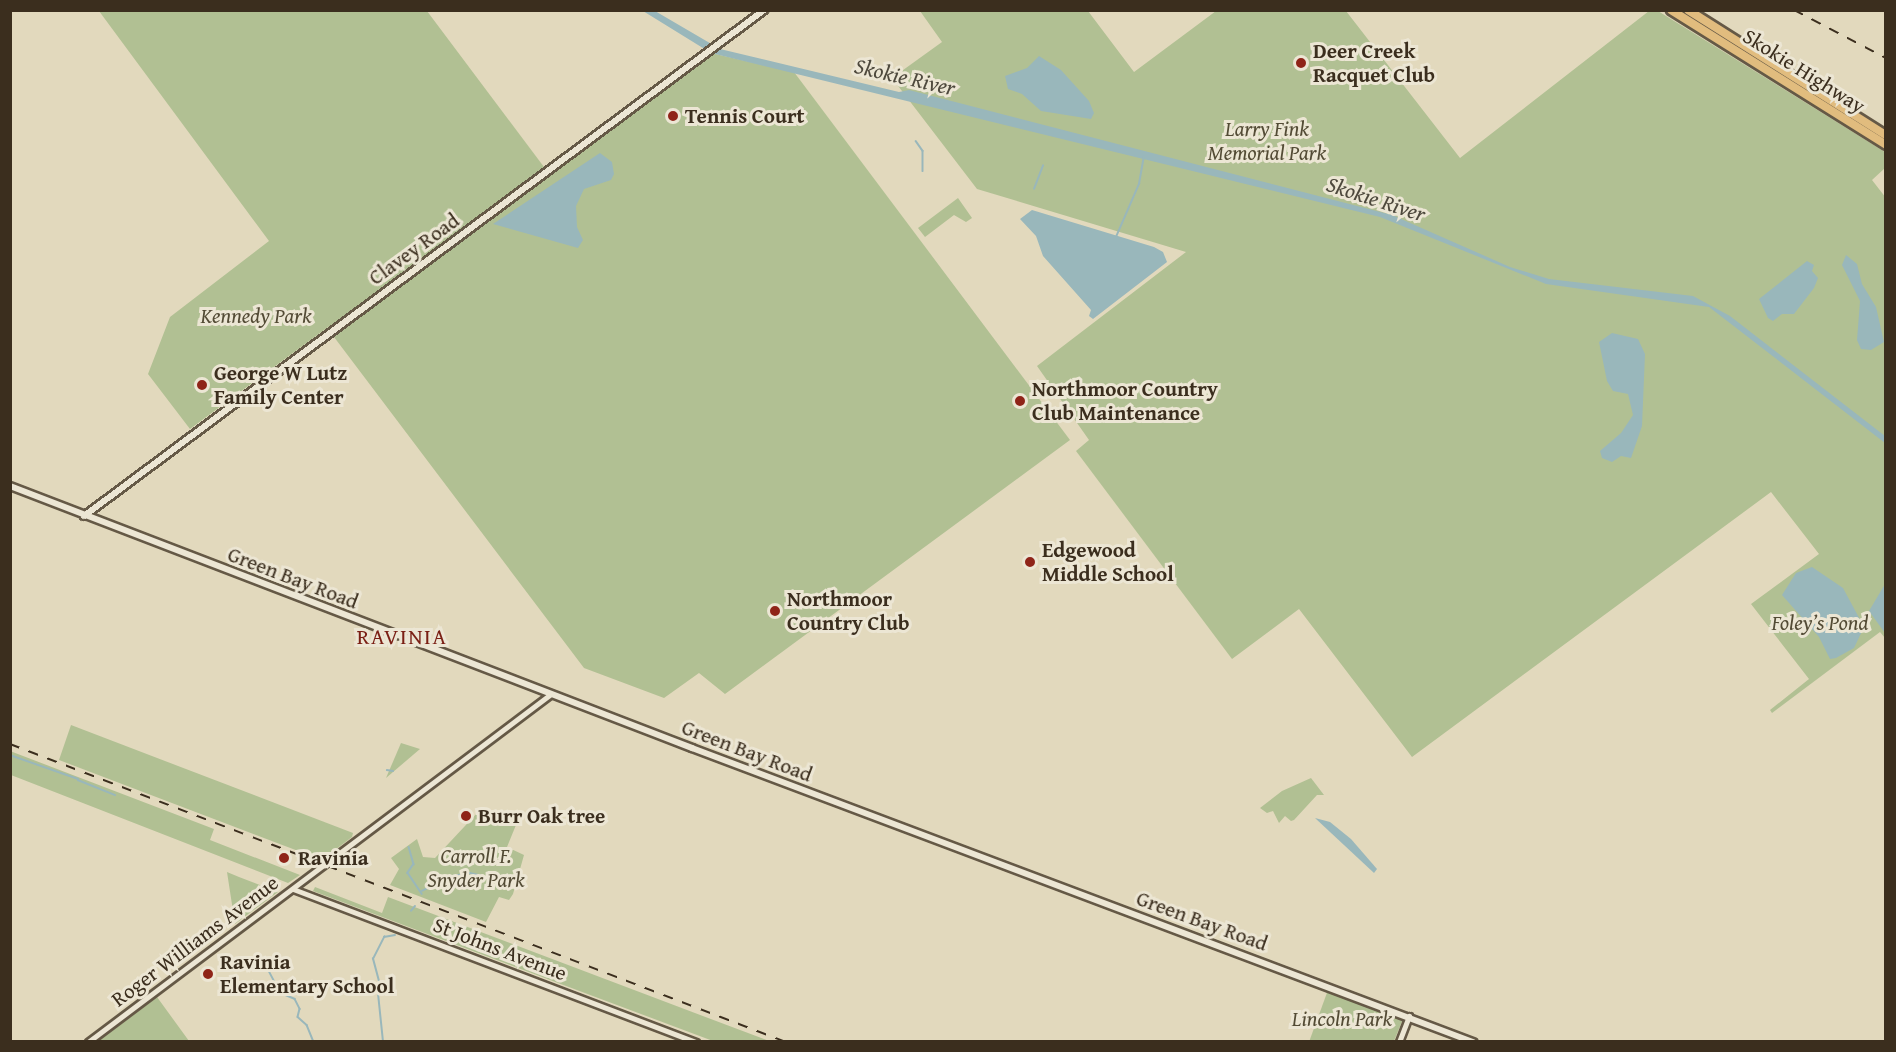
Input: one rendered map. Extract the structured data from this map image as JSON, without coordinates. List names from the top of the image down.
{
  "streets": {
    "highway": ["Skokie Highway"],
    "main road": ["Clavey Road", "Green Bay Road"],
    "street": ["Roger Williams Avenue", "St Johns Avenue"]
  },
  "crossings": [
    ["Clavey Road", "Green Bay Road"],
    ["Green Bay Road", "Roger Williams Avenue"],
    ["Roger Williams Avenue", "St Johns Avenue"]
  ],
  "districts": ["RAVINIA"],
  "water": ["Skokie River"],
  "parks": [
    "Larry Fink Memorial Park",
    "Kennedy Park",
    "Foley’s Pond",
    "Carroll F. Snyder Park",
    "Lincoln Park"
  ],
  "places": [
    "Deer Creek Racquet Club",
    "Tennis Court",
    "George W Lutz Family Center",
    "Northmoor Country Club Maintenance",
    "Edgewood Middle School",
    "Northmoor Country Club",
    "Burr Oak tree",
    "Ravinia",
    "Ravinia Elementary School"
  ]
}
